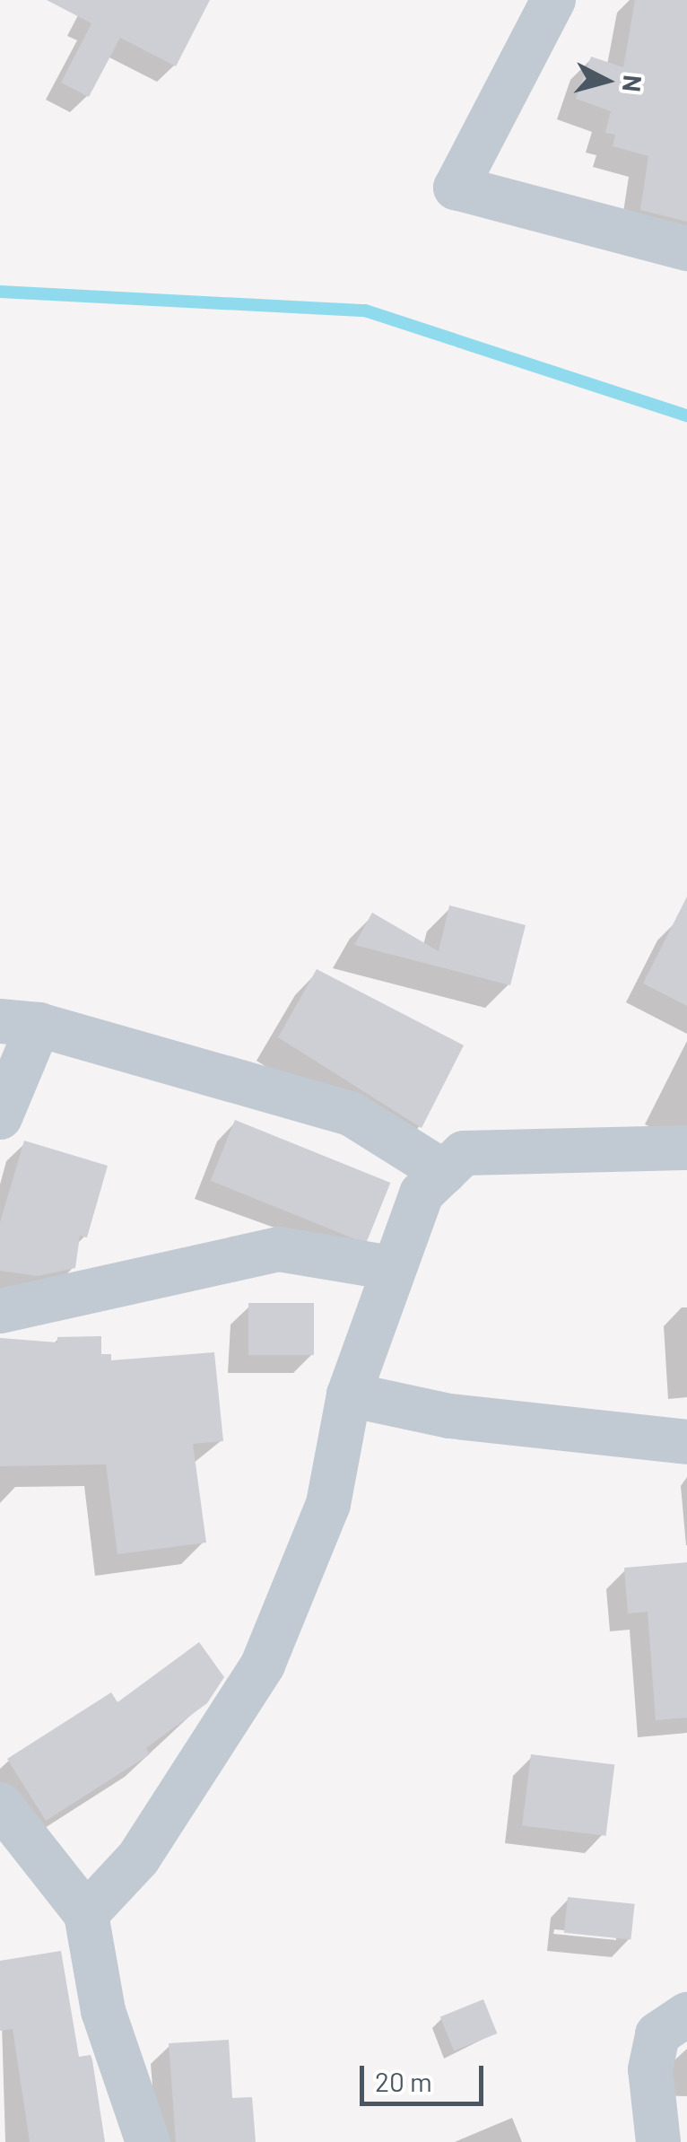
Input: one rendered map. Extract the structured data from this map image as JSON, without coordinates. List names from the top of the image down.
{
  "scale_bar": "20 m",
  "north": "right"
}
